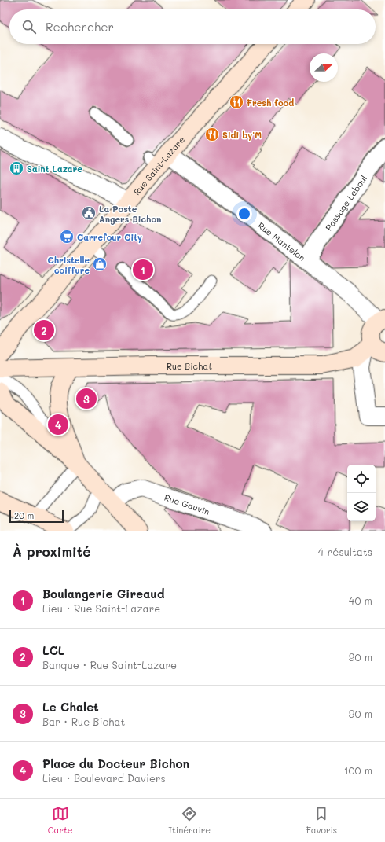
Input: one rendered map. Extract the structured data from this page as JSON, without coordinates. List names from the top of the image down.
{
  "streets": {
    "main road": ["Rue Saint-Lazare", "Rue Bichat"],
    "street": ["Passage Leboul", "Rue Mantelon", "Rue Gauvin"]
  },
  "crossings": [
    ["Rue Saint-Lazare", "Rue Mantelon"],
    ["Passage Leboul", "Rue Mantelon"]
  ],
  "places": {
    "restaurant": ["Fresh food", "Sidi by'M"],
    "building": ["Saint Lazare"],
    "public building": ["La Poste Angers Bichon"],
    "supermarket": ["Carrefour City"],
    "shop": ["Christelle coiffure"]
  },
  "scale_bar": "20 m",
  "north": "right",
  "page": {
    "search": "Rechercher",
    "pins": [
      "1",
      "2",
      "3",
      "4"
    ],
    "scale": "20 m",
    "heading": ["À proximité", "4 résultats"],
    "list": [
      {
        "mark": "1",
        "name": "Boulangerie Gireaud",
        "note": "Lieu · Rue Saint-Lazare",
        "value": "40 m"
      },
      {
        "mark": "2",
        "name": "LCL",
        "note": "Banque · Rue Saint-Lazare",
        "value": "90 m"
      },
      {
        "mark": "3",
        "name": "Le Chalet",
        "note": "Bar · Rue Bichat",
        "value": "90 m"
      },
      {
        "mark": "4",
        "name": "Place du Docteur Bichon",
        "note": "Lieu · Boulevard Daviers",
        "value": "100 m"
      }
    ],
    "nav": ["Carte", "Itinéraire", "Favoris"]
  }
}
